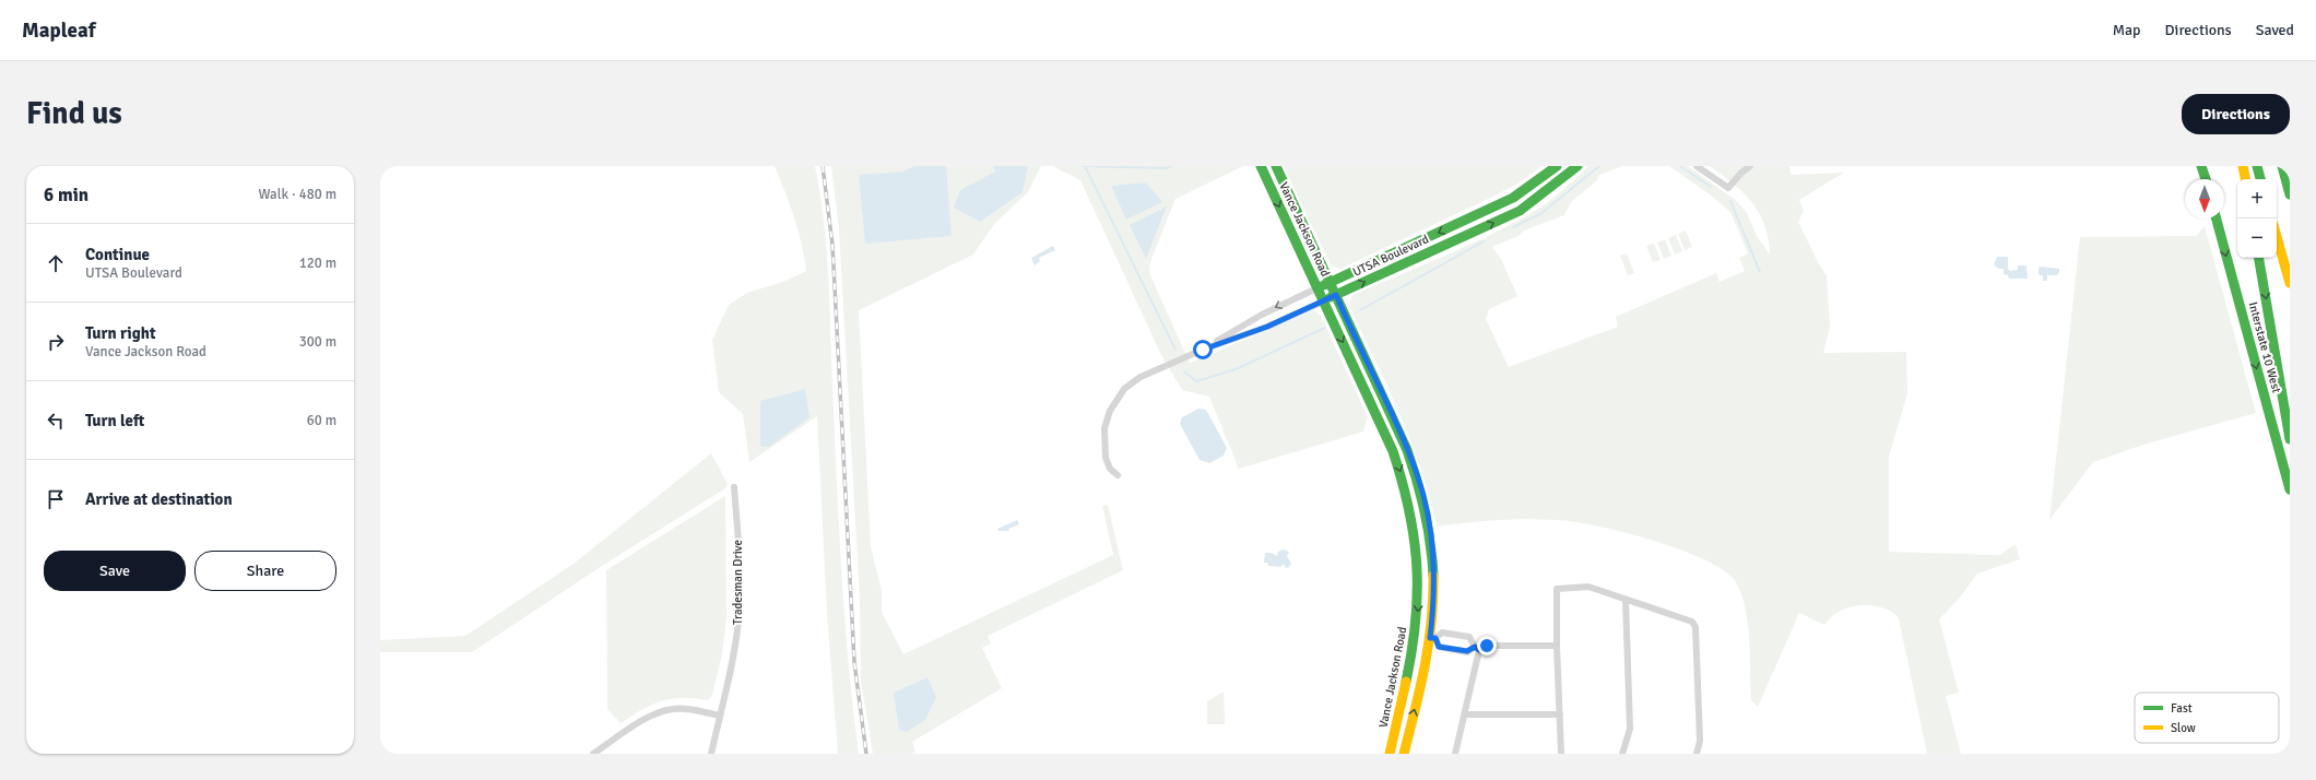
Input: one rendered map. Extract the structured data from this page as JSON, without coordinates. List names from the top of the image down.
{
  "streets": {
    "main road": ["Vance Jackson Road", "UTSA Boulevard", "Interstate 10 West"],
    "street": ["Tradesman Drive"]
  },
  "crossings": [
    ["Vance Jackson Road", "UTSA Boulevard"]
  ],
  "legend": ["Fast", "Slow"],
  "north": "bottom",
  "page": {
    "header": "Mapleaf",
    "nav": ["Map", "Directions", "Saved"],
    "buttons": [
      "Directions",
      ["Save", "Share"]
    ],
    "title": "Find us",
    "heading": ["6 min", "Walk · 480 m"],
    "map_buttons": ["+", "−"],
    "list": [
      ["Continue", "UTSA Boulevard", "120 m"],
      ["Turn right", "Vance Jackson Road", "300 m"],
      ["Turn left", "60 m"],
      "Arrive at destination"
    ]
  }
}
